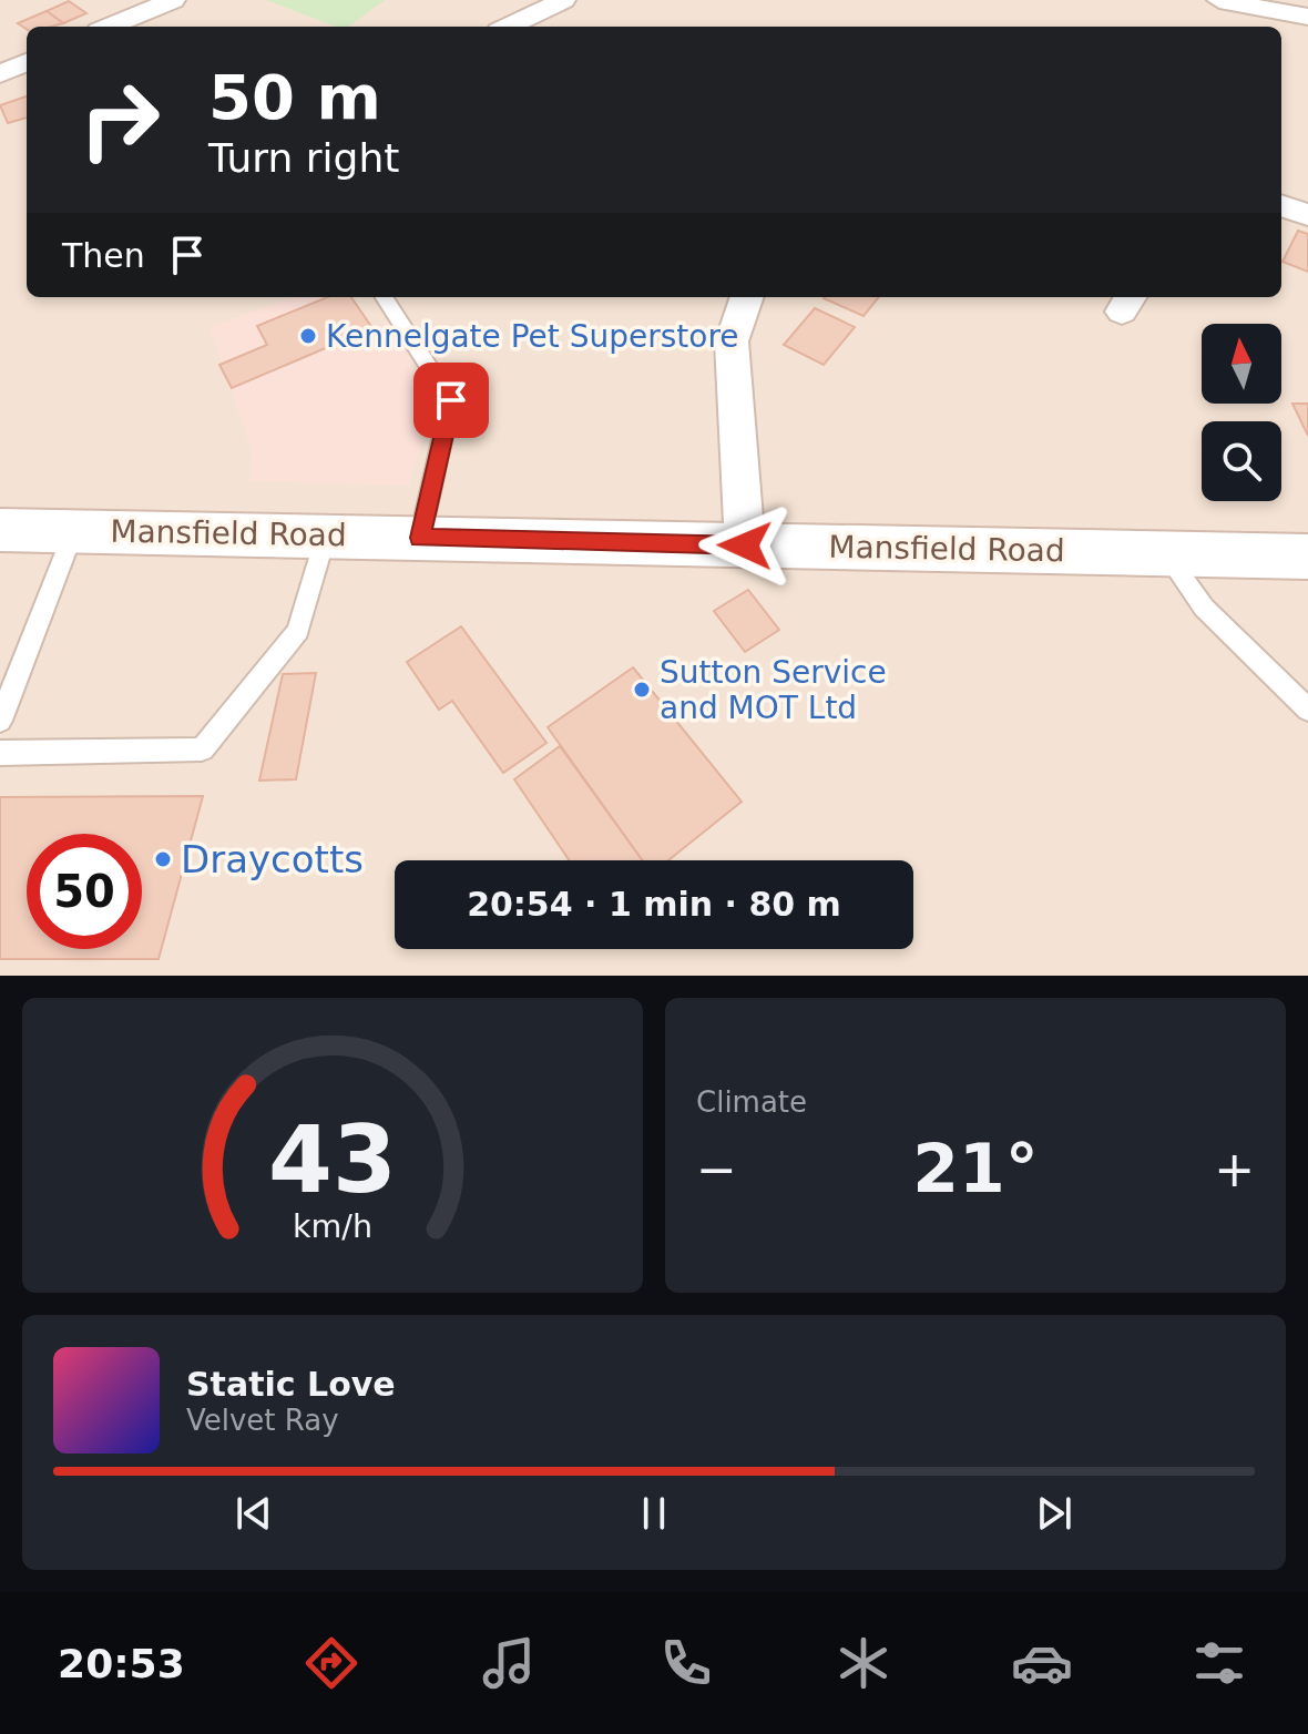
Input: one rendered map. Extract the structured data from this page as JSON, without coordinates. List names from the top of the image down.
{
  "streets": {
    "main road": ["Mansfield Road"]
  },
  "places": ["Kennelgate Pet Superstore", "Sutton Service and MOT Ltd", "Draycotts"],
  "north": "top",
  "page": {
    "turn": ["50 m", "Turn right"],
    "then": "Then",
    "limit": "50",
    "trip": "20:54 · 1 min · 80 m",
    "tile": "Climate",
    "heat": ["−", "21°", "+"],
    "song": ["Static Love", "Velvet Ray"],
    "tabs": "20:53",
    "gauge": ["43", "km/h"]
  }
}
